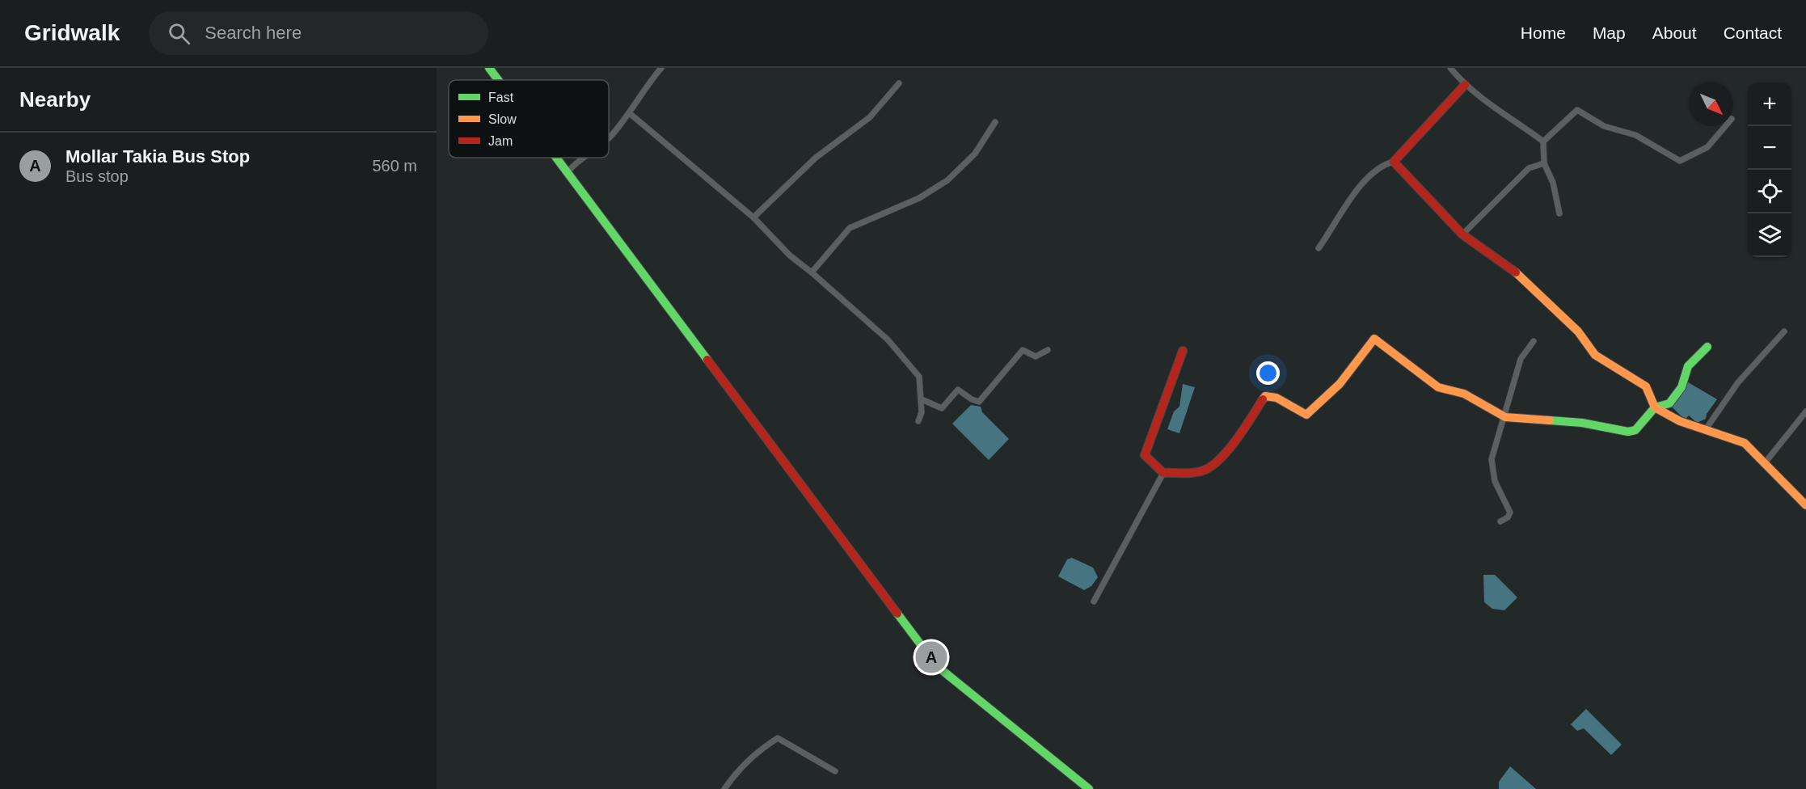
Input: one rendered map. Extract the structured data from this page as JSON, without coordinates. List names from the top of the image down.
{
  "legend": ["Fast", "Slow", "Jam"],
  "north": "bottom right",
  "page": {
    "header": "Gridwalk",
    "search": "Search here",
    "nav": [
      "Home",
      "Map",
      "About",
      "Contact"
    ],
    "heading": "Nearby",
    "map_buttons": ["+", "−"],
    "list": [
      {
        "mark": "A",
        "name": "Mollar Takia Bus Stop",
        "note": "Bus stop",
        "value": "560 m"
      }
    ],
    "pins": "A"
  }
}
